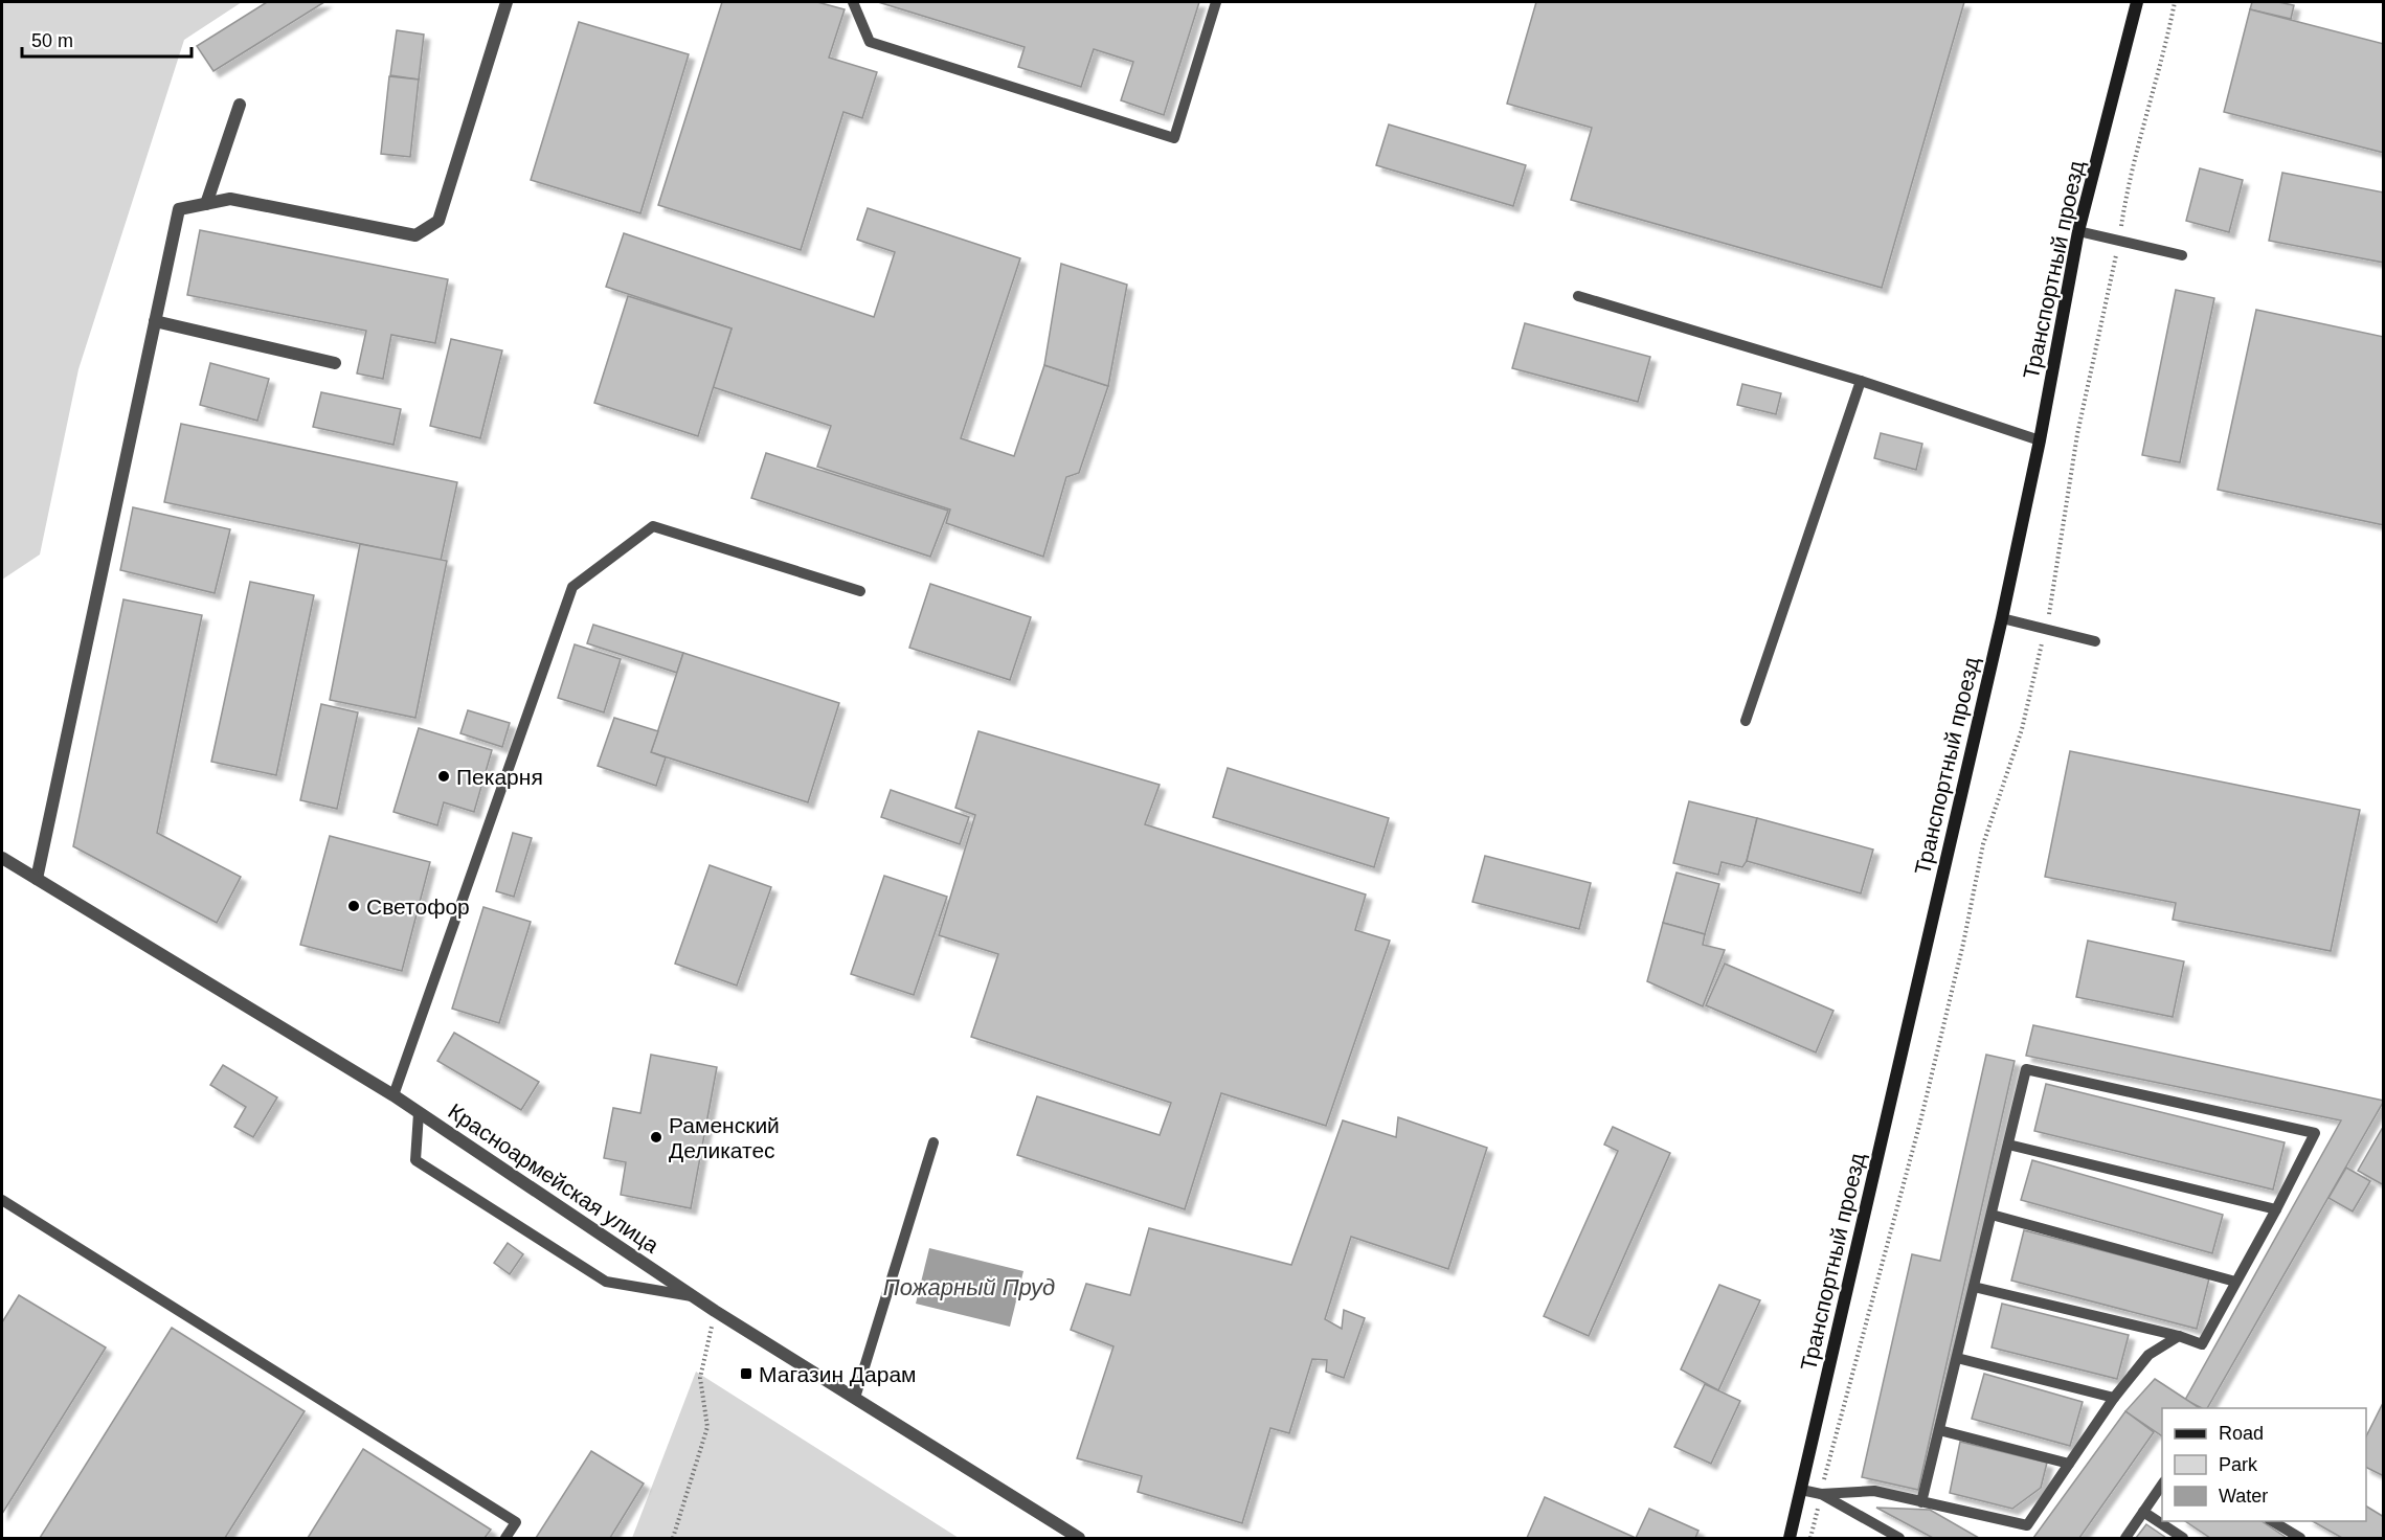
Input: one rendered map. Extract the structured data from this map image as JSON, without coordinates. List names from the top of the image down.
{
  "streets": {
    "main road": ["Транспортный проезд"],
    "street": ["Красноармейская улица"]
  },
  "water": ["Пожарный Пруд"],
  "places": {
    "other": ["Пекарня", "Светофор", "Раменский Деликатес"],
    "transit": ["Магазин Дарам"]
  },
  "legend": ["Road", "Park", "Water"],
  "scale_bar": "50 m"
}
